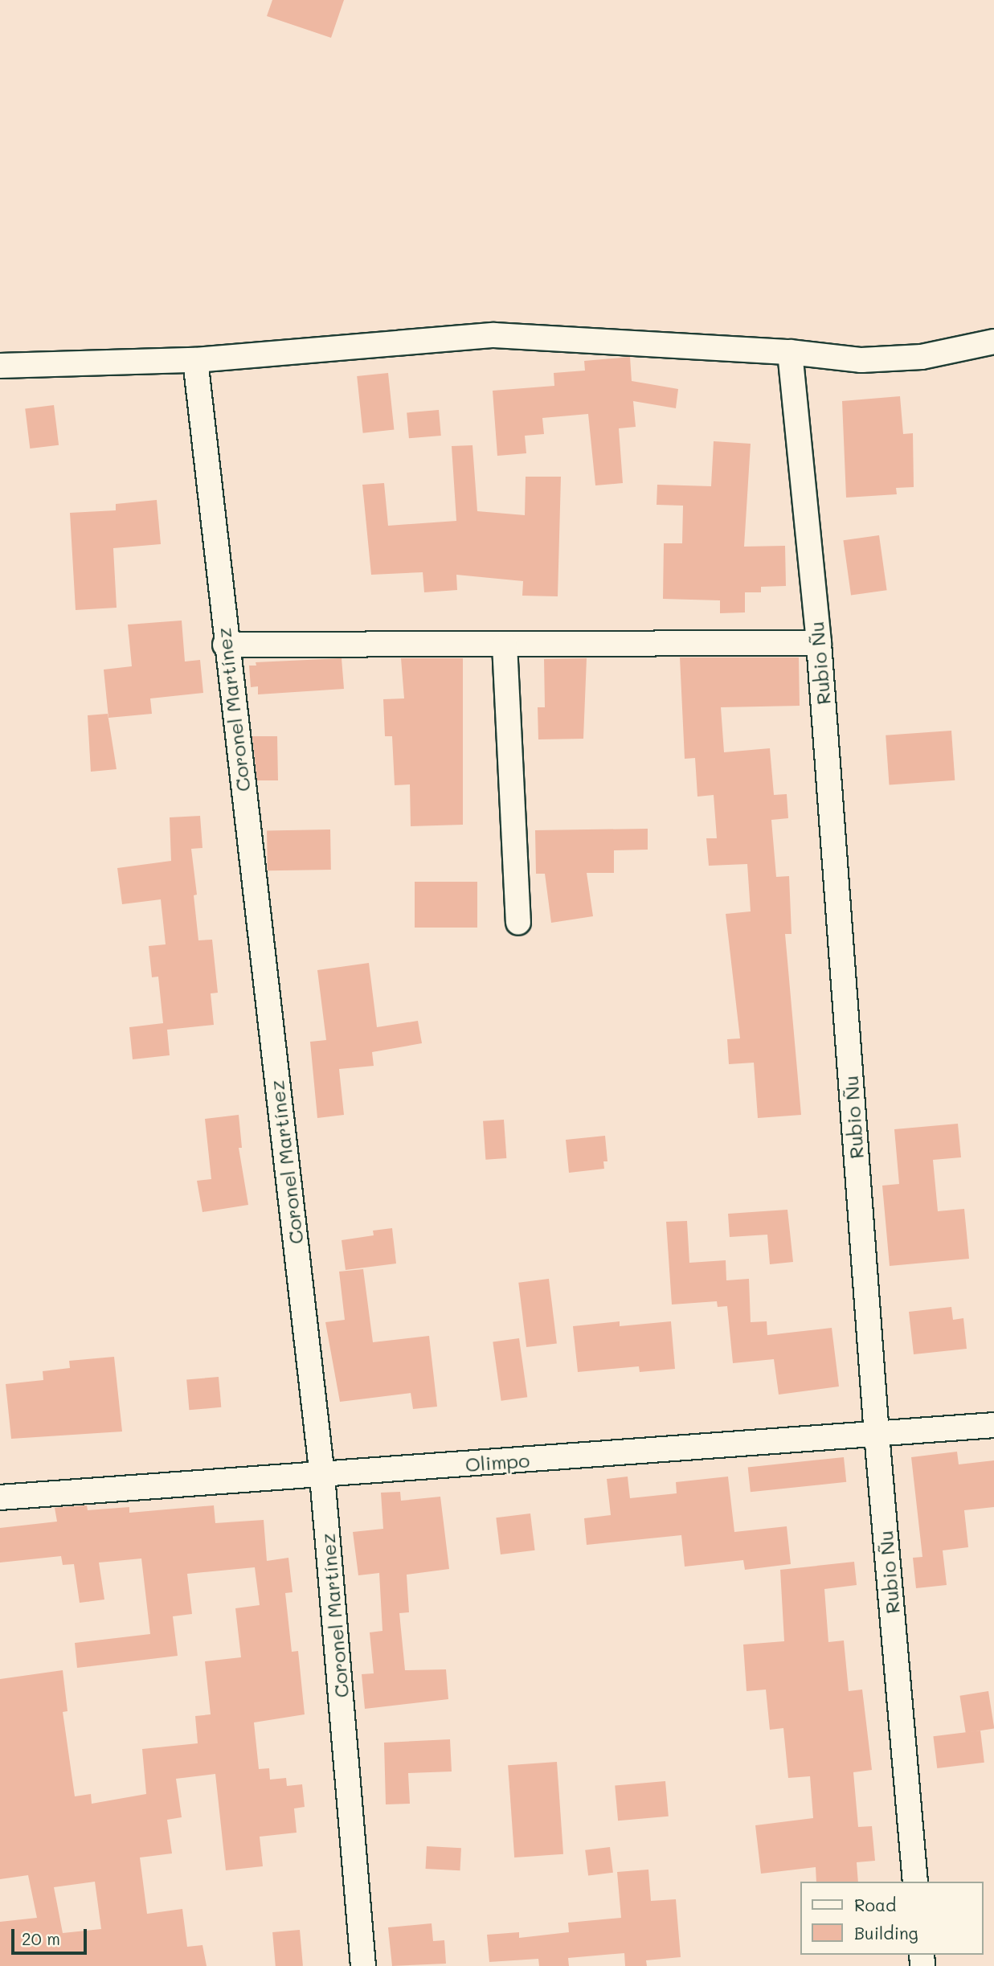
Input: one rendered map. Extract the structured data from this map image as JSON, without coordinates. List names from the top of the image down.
{
  "streets": {
    "street": ["Rubio Ñu", "Coronel Martínez", "Olimpo"]
  },
  "crossings": [
    ["Rubio Ñu", "Olimpo"],
    ["Coronel Martínez", "Olimpo"]
  ],
  "legend": ["Road", "Building"],
  "scale_bar": "20 m"
}
